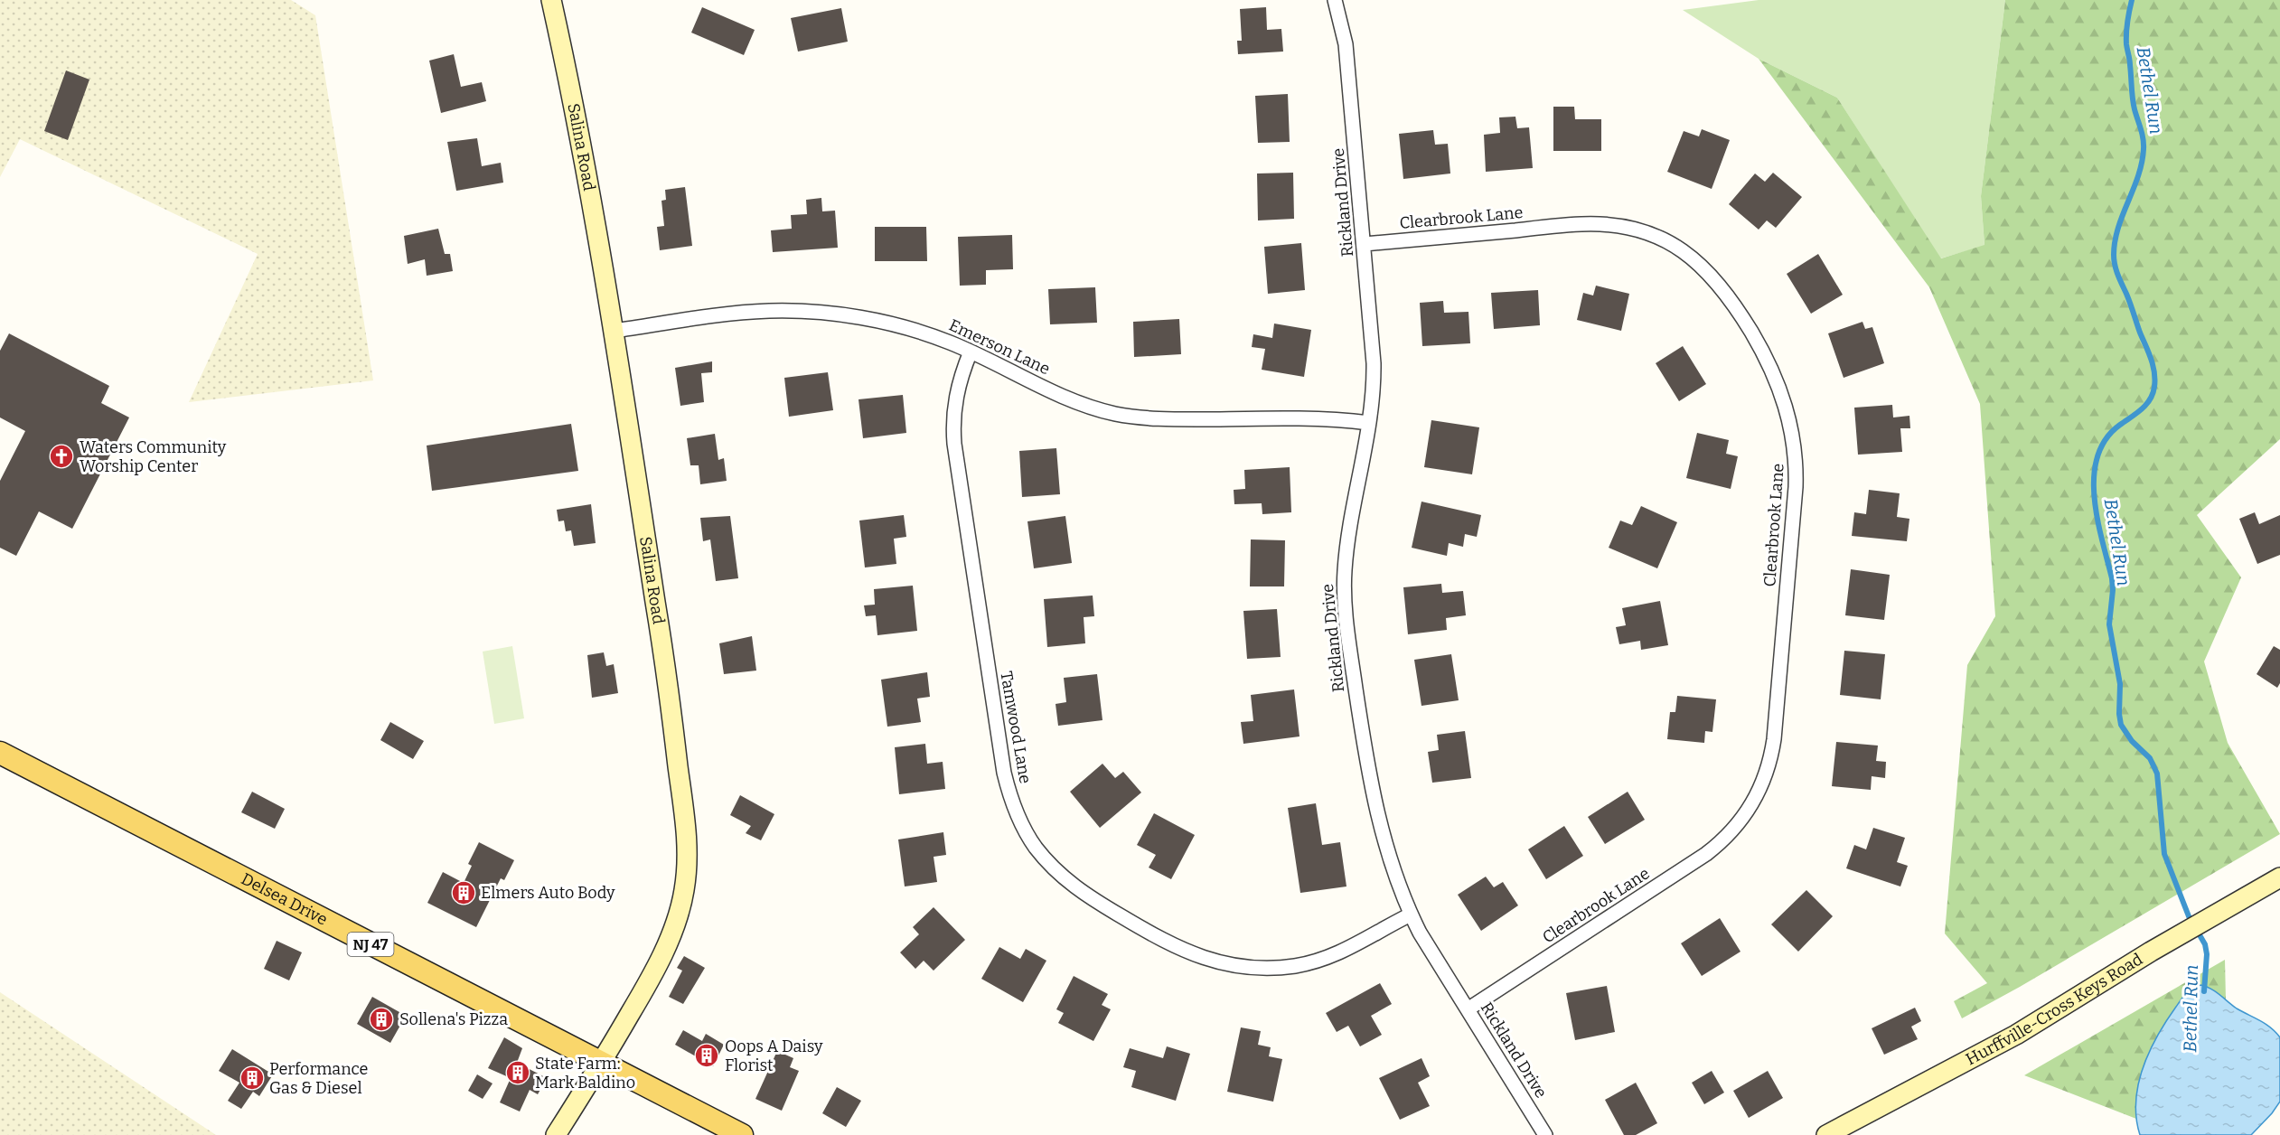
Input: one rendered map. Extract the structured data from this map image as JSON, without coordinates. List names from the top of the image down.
{
  "streets": {
    "main road": ["Delsea Drive", "NJ 47"],
    "street": [
      "Salina Road",
      "Rickland Drive",
      "Clearbrook Lane",
      "Emerson Lane",
      "Tamwood Lane",
      "Hurffville-Cross Keys Road"
    ]
  },
  "crossings": [
    ["Salina Road", "Emerson Lane"],
    ["Salina Road", "Delsea Drive"],
    ["Rickland Drive", "Clearbrook Lane"],
    ["Rickland Drive", "Emerson Lane"],
    ["Rickland Drive", "Tamwood Lane"],
    ["Emerson Lane", "Tamwood Lane"]
  ],
  "water": ["Bethel Run"],
  "places": {
    "church": ["Waters Community Worship Center"],
    "building": [
      "Elmers Auto Body",
      "Sollena's Pizza",
      "Oops A Daisy Florist",
      "State Farm: Mark Baldino",
      "Performance Gas & Diesel"
    ]
  }
}
